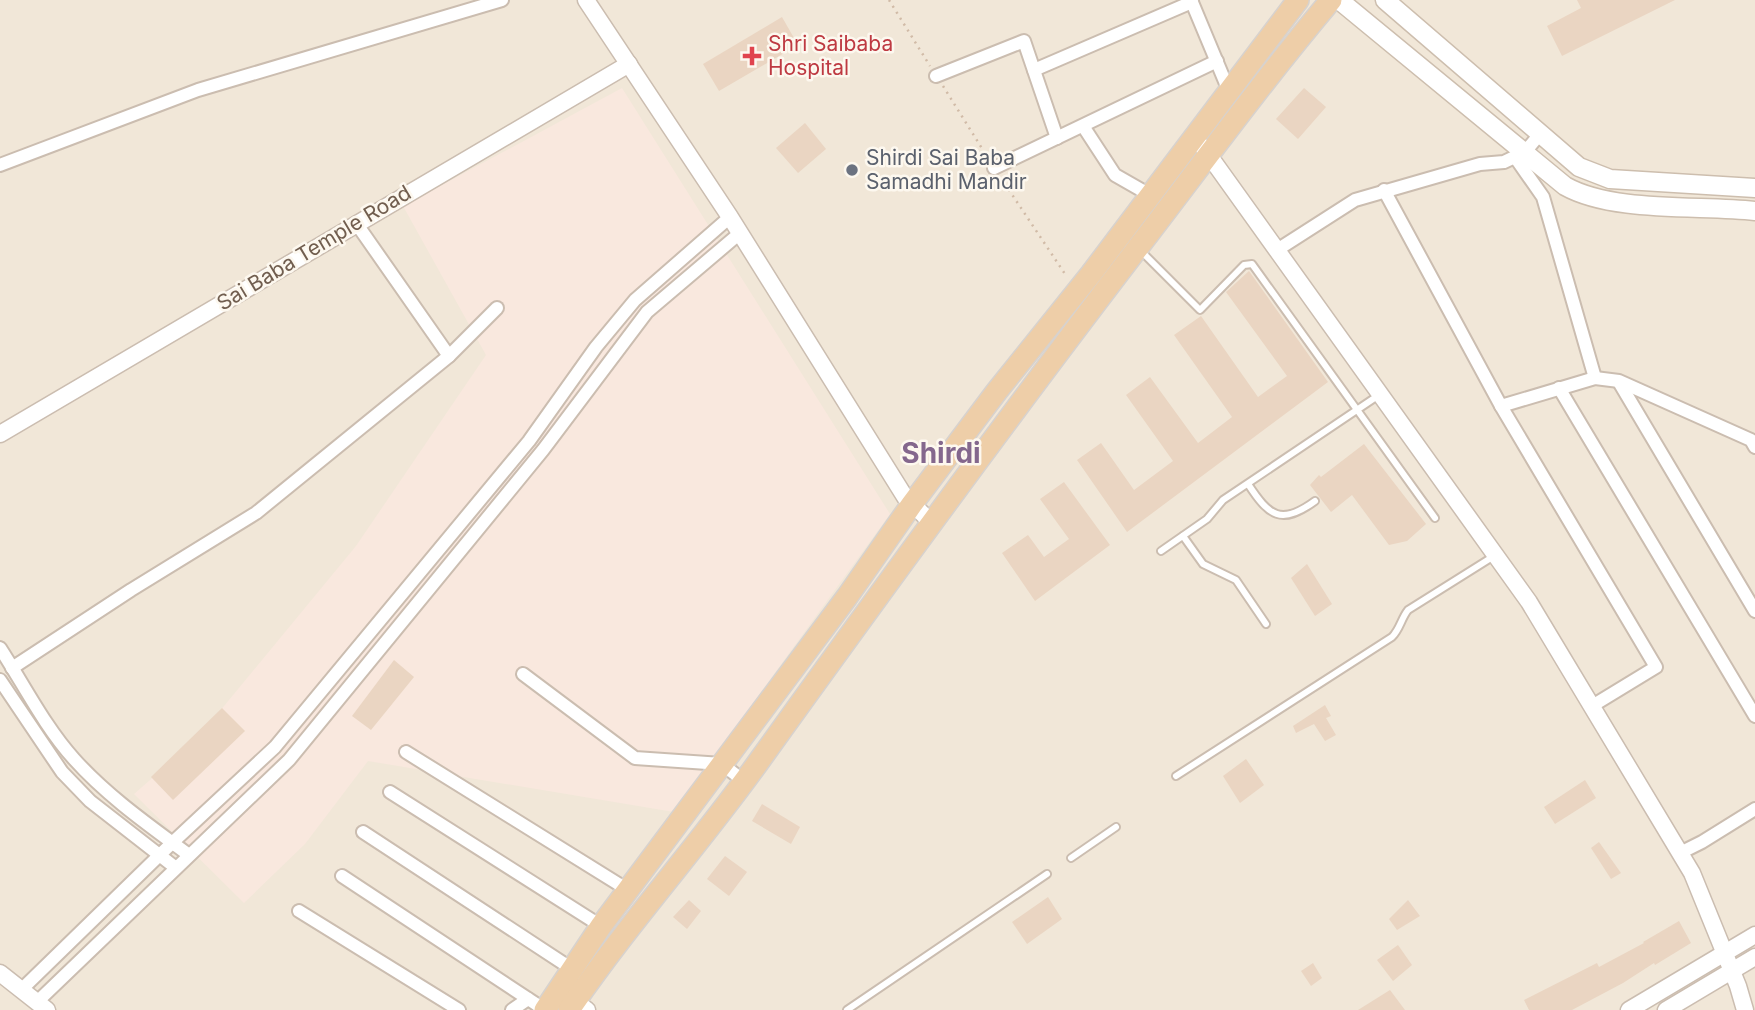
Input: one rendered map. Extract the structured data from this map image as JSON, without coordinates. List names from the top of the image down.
{
  "streets": {
    "street": ["Sai Baba Temple Road"]
  },
  "districts": ["Shirdi"],
  "places": {
    "health": ["Shri Saibaba Hospital"],
    "other": ["Shirdi Sai Baba Samadhi Mandir"]
  }
}
